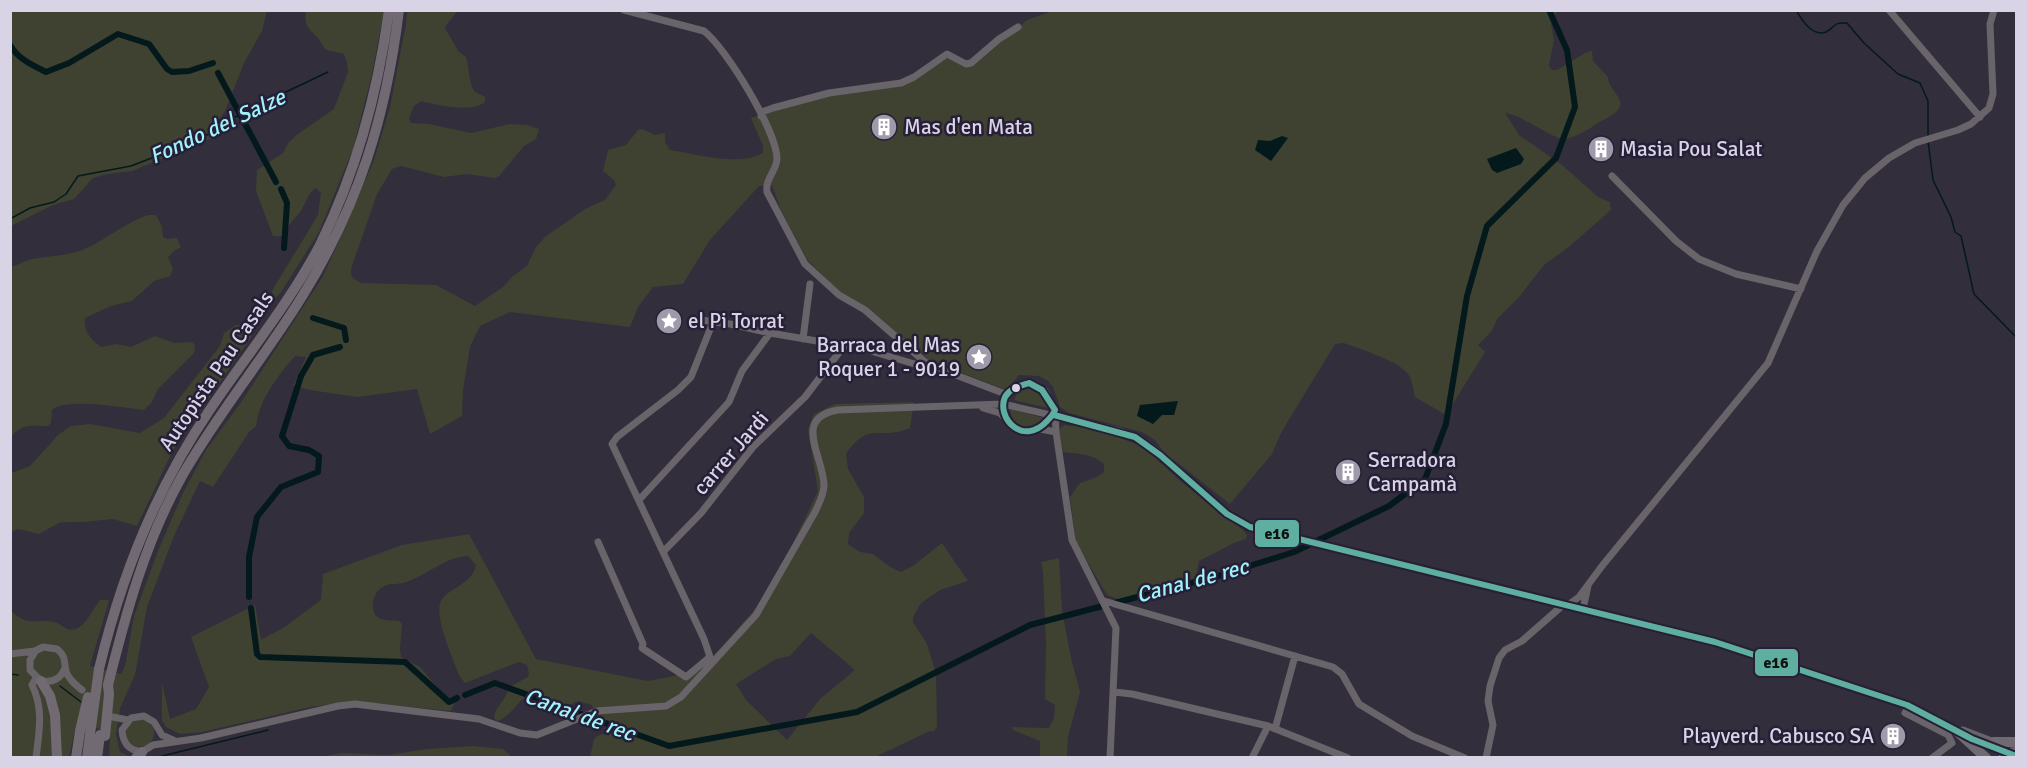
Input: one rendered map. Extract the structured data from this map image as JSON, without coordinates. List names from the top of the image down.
{
  "streets": {
    "highway": ["Autopista Pau Casals"],
    "street": ["carrer Jardi"]
  },
  "water": ["Fondo del Salze", "Canal de rec"],
  "places": {
    "building": [
      "Mas d'en Mata",
      "Masia Pou Salat",
      "Serradora Campamà",
      "Playverd. Cabusco SA"
    ],
    "place": ["el Pi Torrat", "Barraca del Mas Roquer 1 - 9019"]
  },
  "lines": ["transit line e16"]
}
